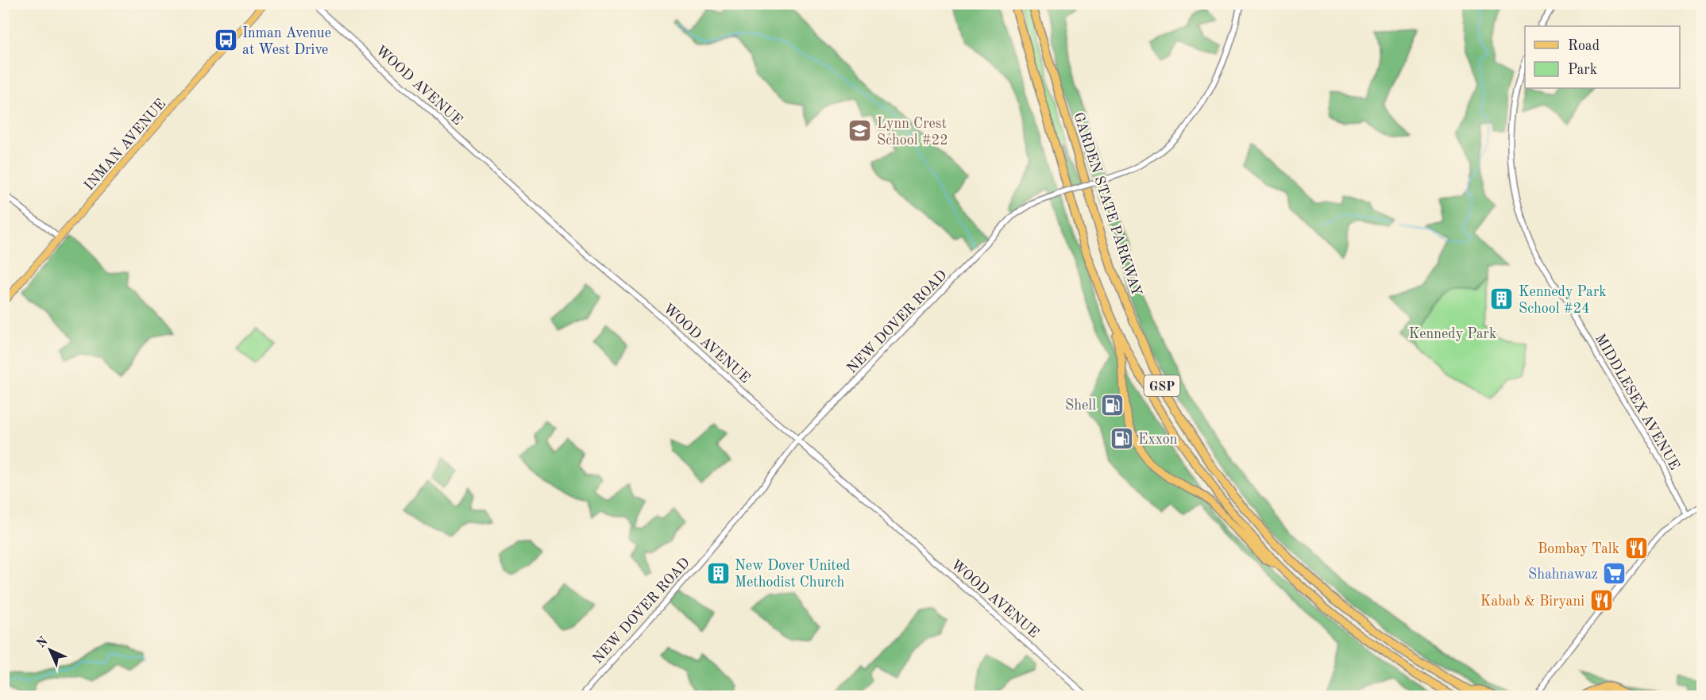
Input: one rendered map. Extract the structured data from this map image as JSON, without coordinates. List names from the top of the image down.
{
  "streets": {
    "highway": ["GARDEN STATE PARKWAY", "GSP"],
    "main road": ["INMAN AVENUE"],
    "street": ["WOOD AVENUE", "NEW DOVER ROAD", "MIDDLESEX AVENUE"]
  },
  "crossings": [
    ["WOOD AVENUE", "NEW DOVER ROAD"]
  ],
  "parks": ["Kennedy Park"],
  "places": {
    "bus stop": ["Inman Avenue at West Drive"],
    "school or university": ["Lynn Crest School #22"],
    "building": ["Kennedy Park School #24", "New Dover United Methodist Church"],
    "fuel station": ["Shell", "Exxon"],
    "restaurant": ["Bombay Talk", "Kabab & Biryani"],
    "supermarket": ["Shahnawaz"]
  },
  "legend": ["Road", "Park"],
  "north": "top left"
}
